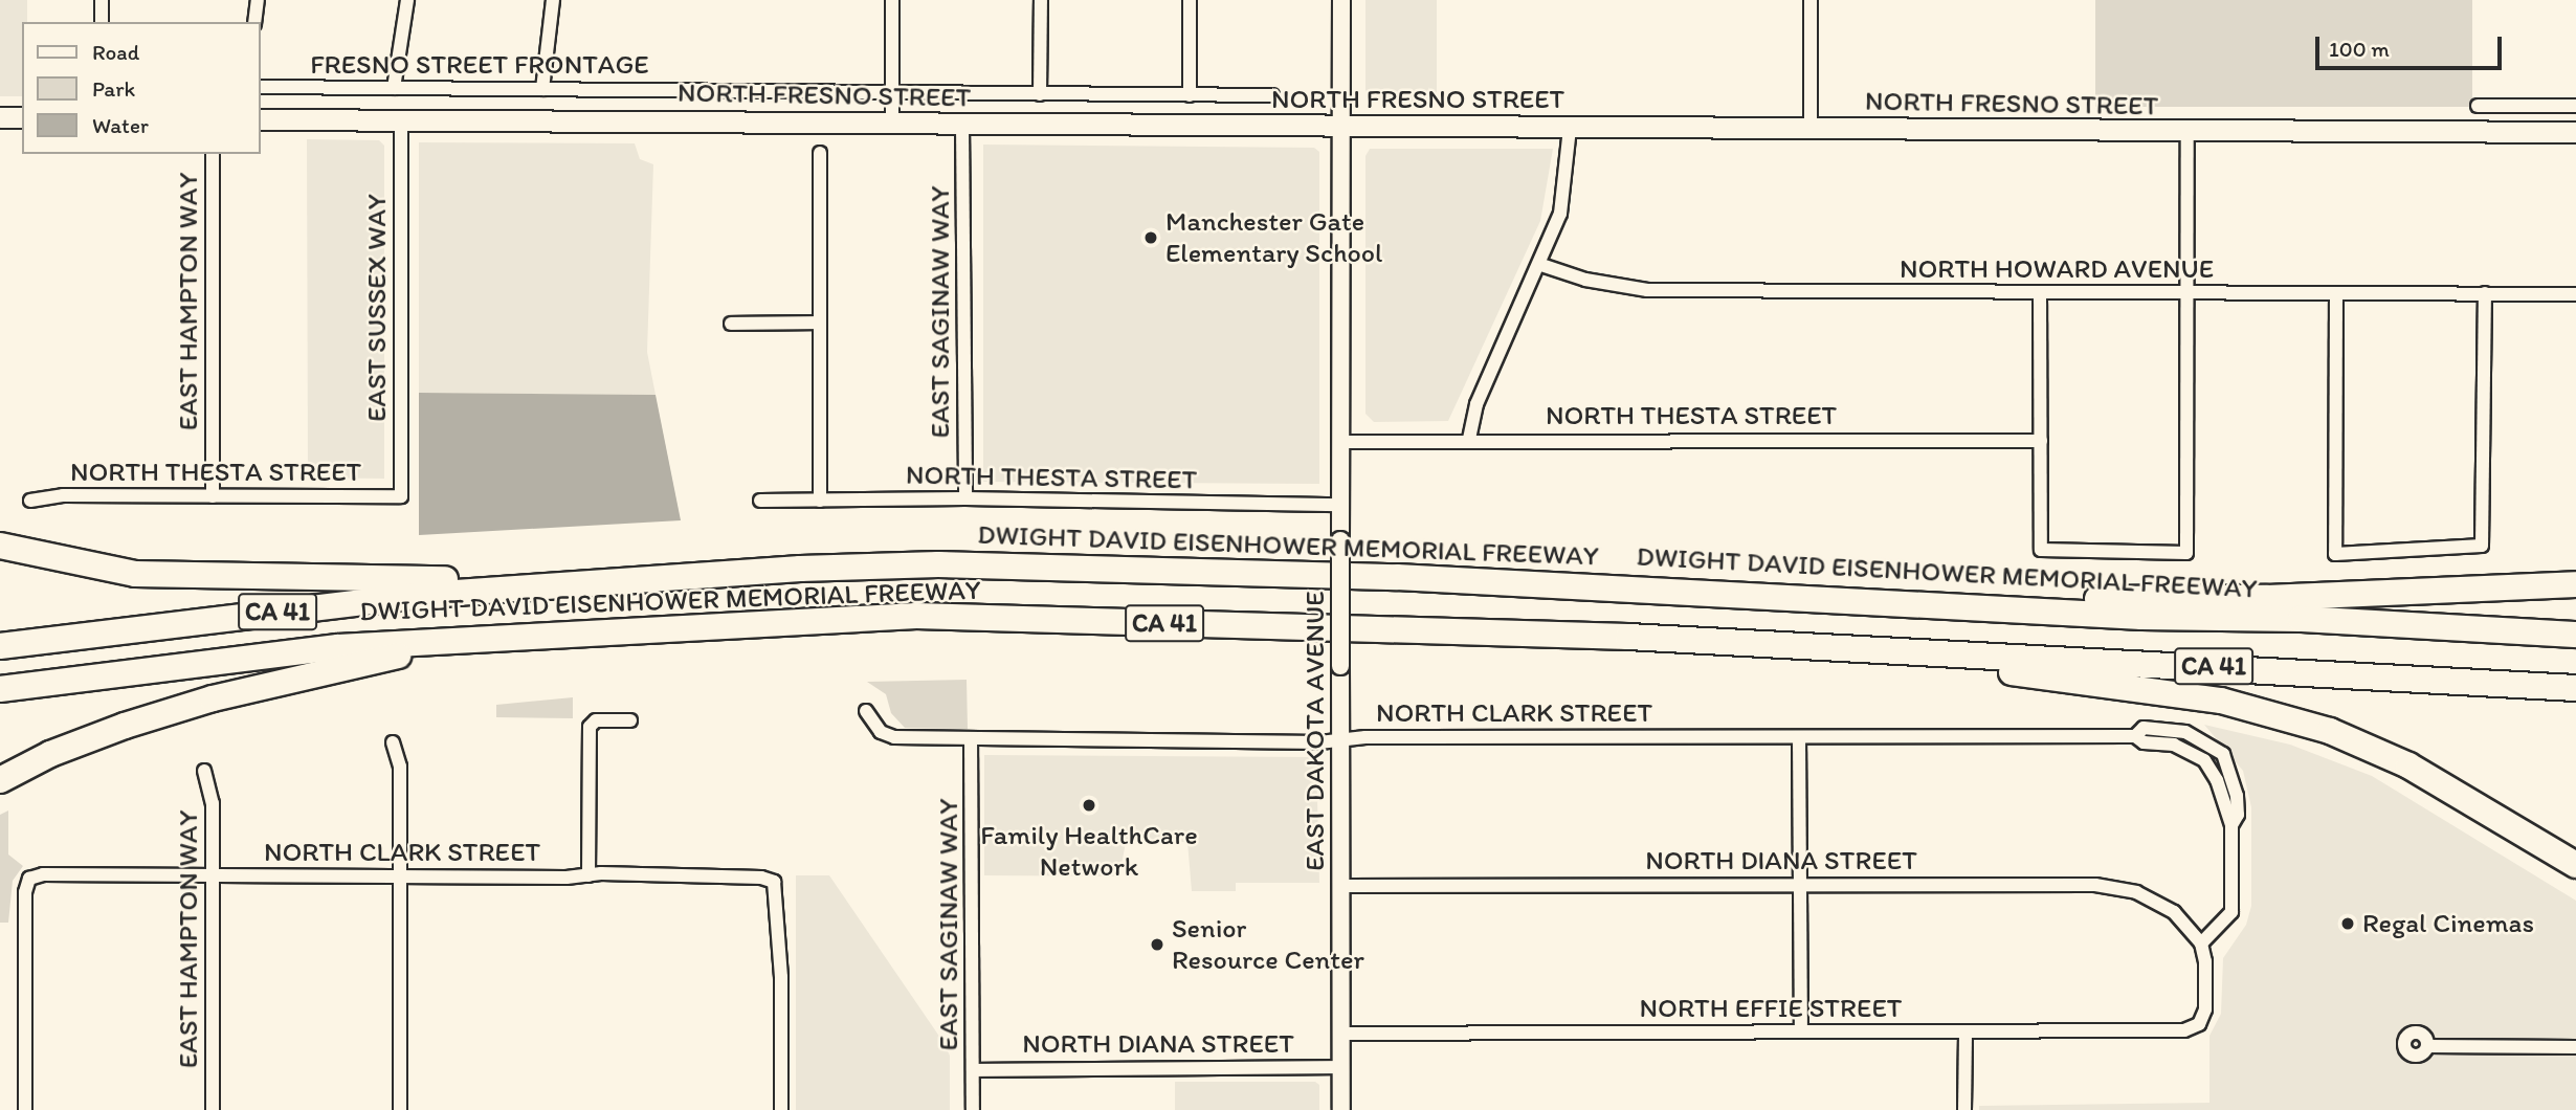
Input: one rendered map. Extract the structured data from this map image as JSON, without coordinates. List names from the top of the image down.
{
  "streets": {
    "highway": ["DWIGHT DAVID EISENHOWER MEMORIAL FREEWAY", "CA 41"],
    "main road": ["NORTH FRESNO STREET"],
    "street": [
      "FRESNO STREET FRONTAGE",
      "NORTH HOWARD AVENUE",
      "EAST HAMPTON WAY",
      "EAST SUSSEX WAY",
      "EAST SAGINAW WAY",
      "NORTH THESTA STREET",
      "NORTH CLARK STREET",
      "EAST DAKOTA AVENUE",
      "NORTH DIANA STREET",
      "NORTH EFFIE STREET"
    ]
  },
  "crossings": [
    ["NORTH FRESNO STREET", "EAST SUSSEX WAY"],
    ["NORTH FRESNO STREET", "EAST SAGINAW WAY"],
    ["NORTH FRESNO STREET", "EAST DAKOTA AVENUE"],
    ["EAST HAMPTON WAY", "NORTH THESTA STREET"],
    ["EAST HAMPTON WAY", "NORTH CLARK STREET"],
    ["EAST SUSSEX WAY", "NORTH THESTA STREET"],
    ["EAST SAGINAW WAY", "NORTH THESTA STREET"],
    ["EAST SAGINAW WAY", "NORTH CLARK STREET"],
    ["EAST SAGINAW WAY", "NORTH DIANA STREET"],
    ["NORTH THESTA STREET", "EAST DAKOTA AVENUE"],
    ["NORTH CLARK STREET", "EAST DAKOTA AVENUE"],
    ["EAST DAKOTA AVENUE", "NORTH DIANA STREET"],
    ["EAST DAKOTA AVENUE", "NORTH EFFIE STREET"],
    ["NORTH DIANA STREET", "NORTH EFFIE STREET"]
  ],
  "places": [
    "Manchester Gate Elementary School",
    "Family HealthCare Network",
    "Regal Cinemas",
    "Senior Resource Center"
  ],
  "legend": ["Road", "Park", "Water"],
  "scale_bar": "100 m"
}
